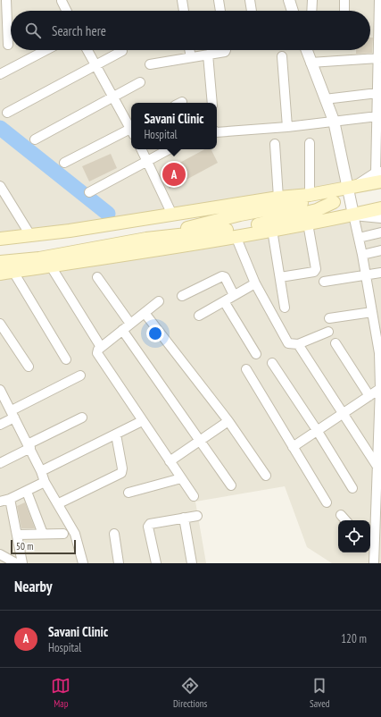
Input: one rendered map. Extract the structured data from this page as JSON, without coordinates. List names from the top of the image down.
{
  "scale_bar": "50 m",
  "page": {
    "search": "Search here",
    "popup": ["Savani Clinic", "Hospital"],
    "pins": "A",
    "scale": "50 m",
    "heading": "Nearby",
    "list": [
      {
        "mark": "A",
        "name": "Savani Clinic",
        "note": "Hospital",
        "value": "120 m"
      }
    ],
    "nav": ["Map", "Directions", "Saved"]
  }
}
